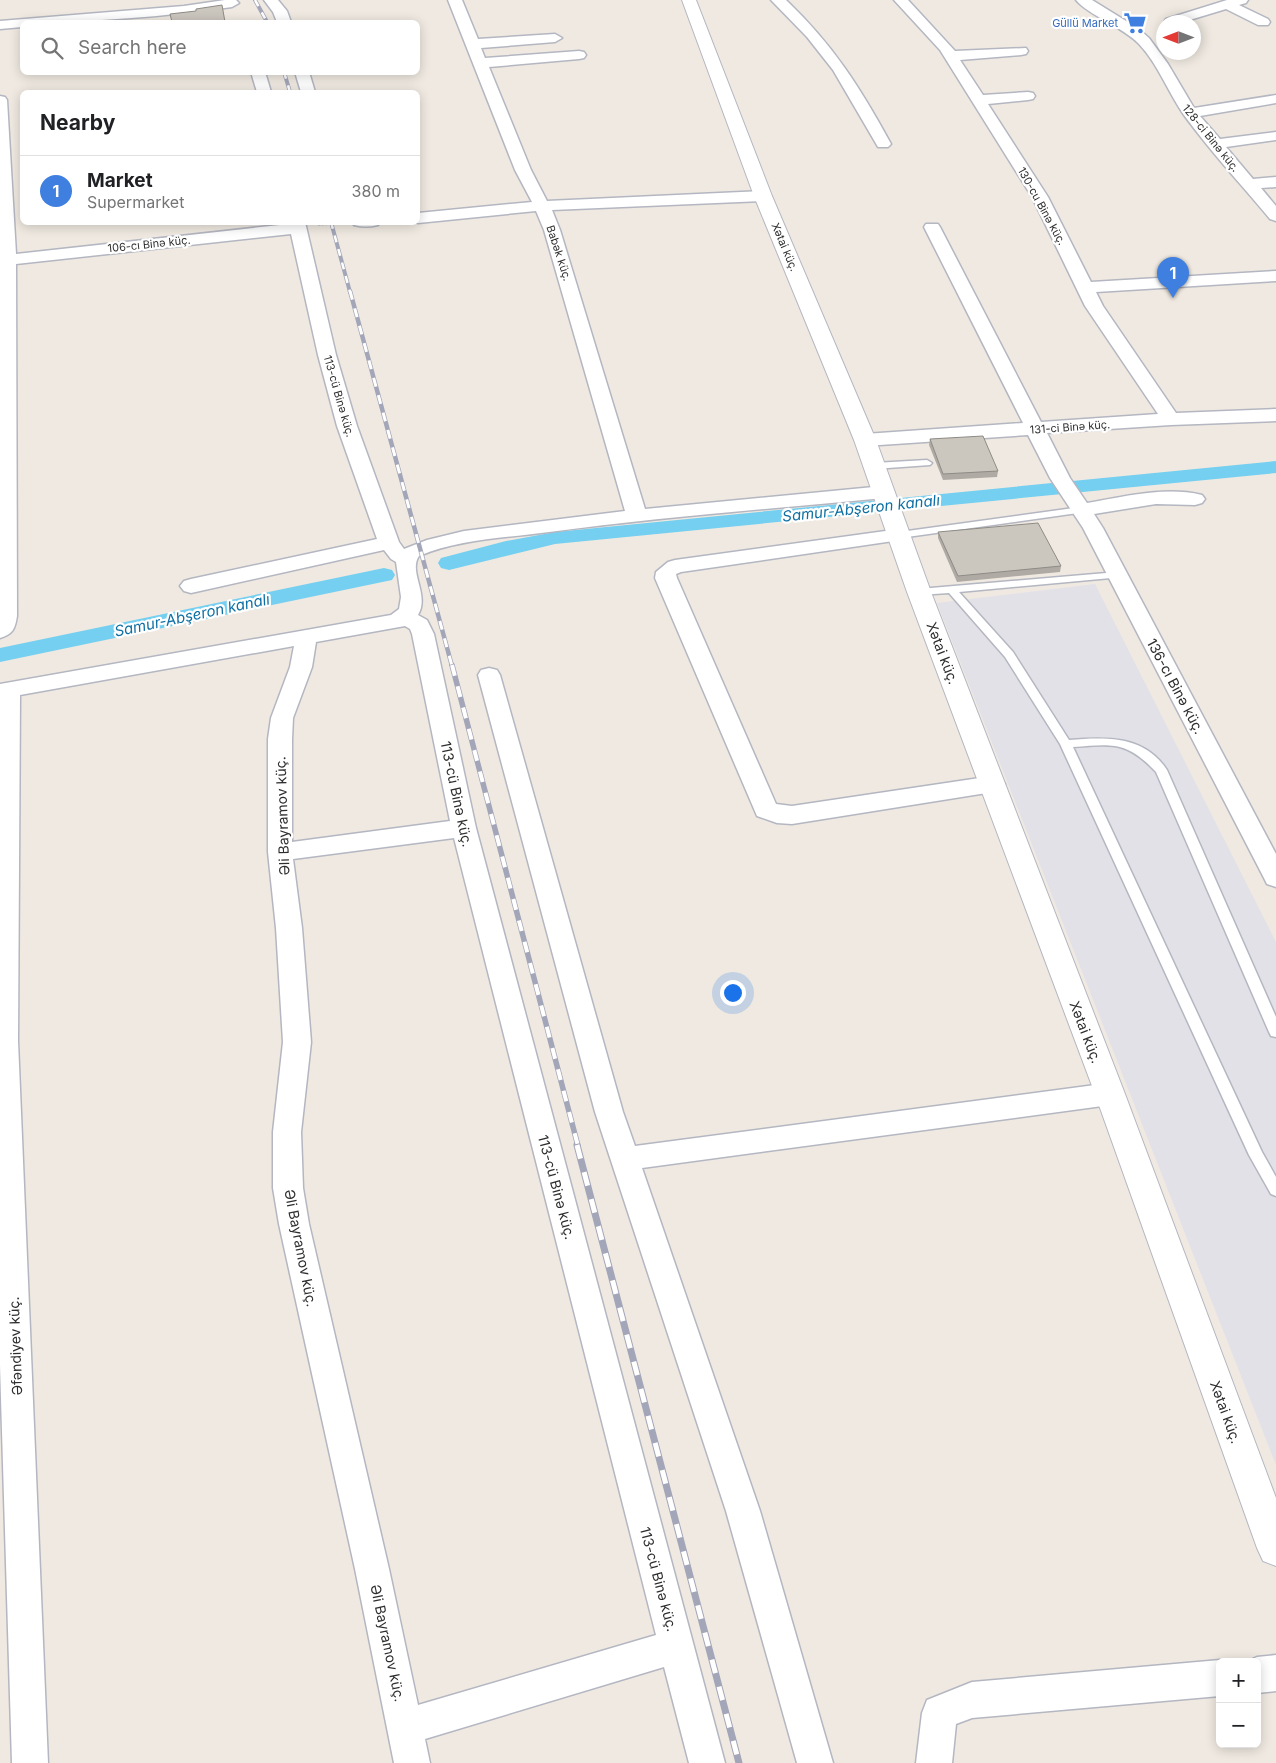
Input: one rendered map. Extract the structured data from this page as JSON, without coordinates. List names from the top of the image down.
{
  "streets": {
    "street": [
      "128-ci Binə küç.",
      "130-cu Binə küç.",
      "106-cı Binə küç.",
      "Xətai küç.",
      "Babək küç.",
      "113-cü Binə küç.",
      "131-ci Binə küç.",
      "136-cı Binə küç.",
      "Əli Bayramov küç.",
      "Əfəndiyev küç."
    ]
  },
  "crossings": [
    ["130-cu Binə küç.", "131-ci Binə küç."],
    ["106-cı Binə küç.", "113-cü Binə küç."],
    ["Xətai küç.", "131-ci Binə küç."],
    ["131-ci Binə küç.", "136-cı Binə küç."]
  ],
  "water": ["Samur-Abşeron kanalı"],
  "places": {
    "supermarket": ["Güllü Market"]
  },
  "north": "left",
  "page": {
    "search": "Search here",
    "heading": "Nearby",
    "list": [
      {
        "mark": "1",
        "name": "Market",
        "note": "Supermarket",
        "value": "380 m"
      }
    ],
    "pins": "1",
    "map_buttons": ["+", "−"]
  }
}
